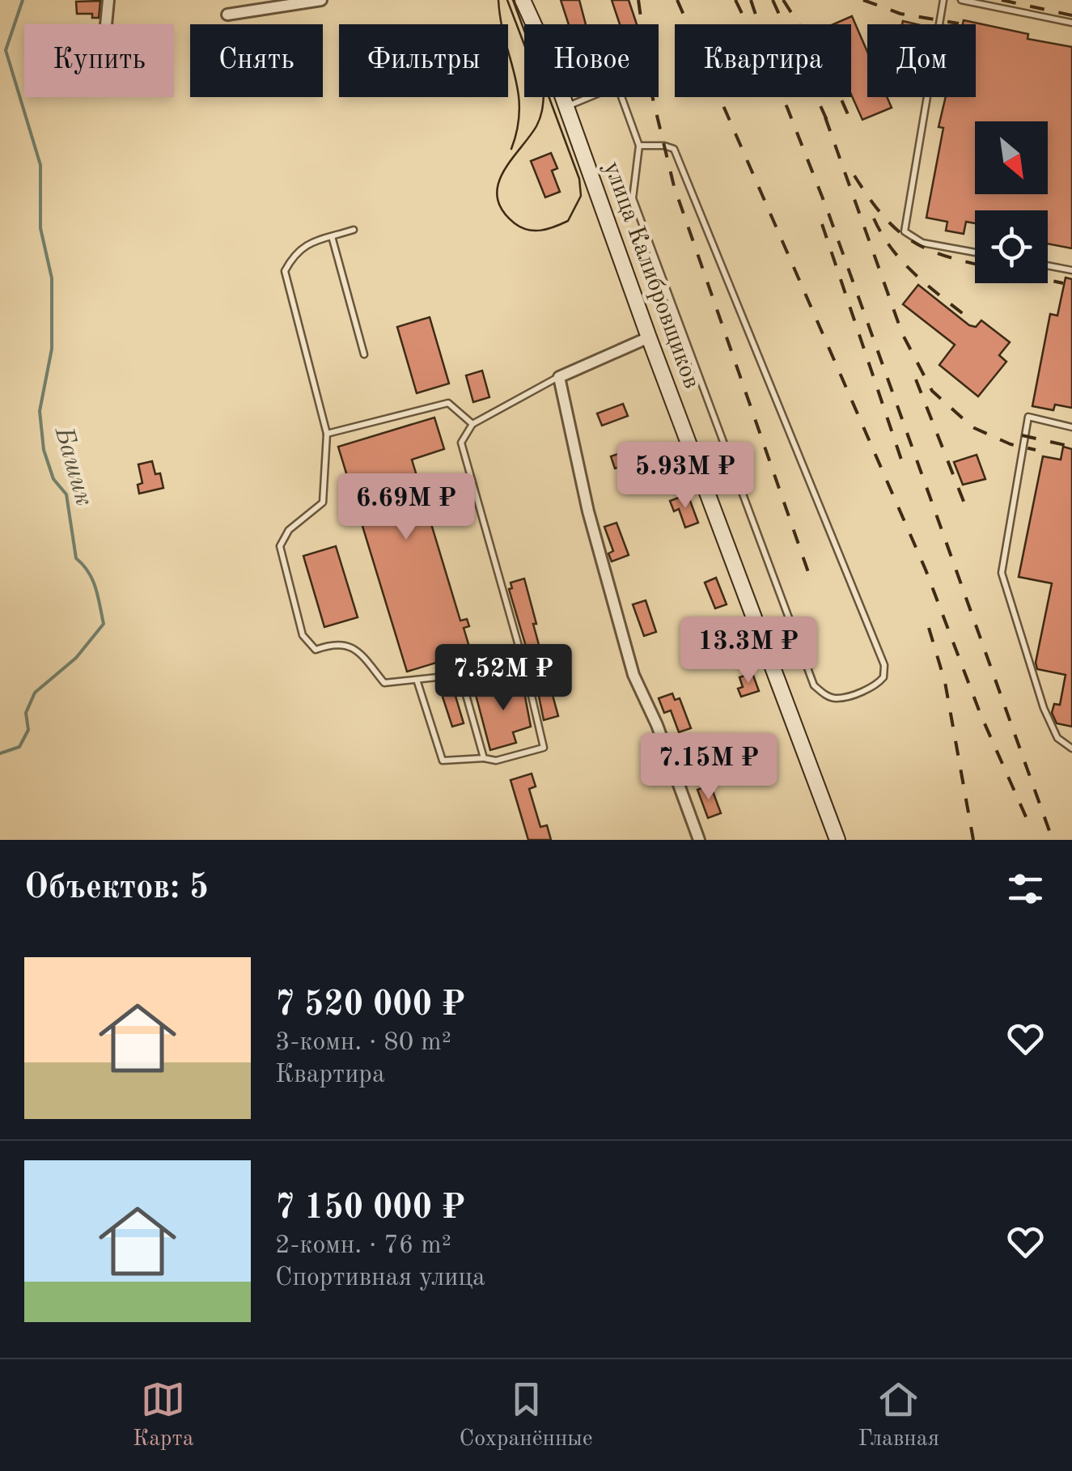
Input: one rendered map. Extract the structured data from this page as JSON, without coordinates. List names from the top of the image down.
{
  "streets": {
    "street": ["улица Калибровщиков"]
  },
  "water": ["Башик"],
  "north": "bottom right",
  "page": {
    "chip": [
      "Купить",
      "Снять",
      "Фильтры",
      "Новое",
      "Квартира",
      "Дом"
    ],
    "price": [
      "5.93M ₽",
      "6.69M ₽",
      "13.3M ₽",
      "7.52M ₽",
      "7.15M ₽"
    ],
    "heading": "Объектов: 5",
    "list": [
      {
        "name": "7 520 000 ₽",
        "note": "3-комн. · 80 m² · Квартира"
      },
      {
        "name": "7 150 000 ₽",
        "note": "2-комн. · 76 m² · Спортивная улица"
      }
    ],
    "tabs": ["Карта", "Сохранённые", "Главная"]
  }
}
